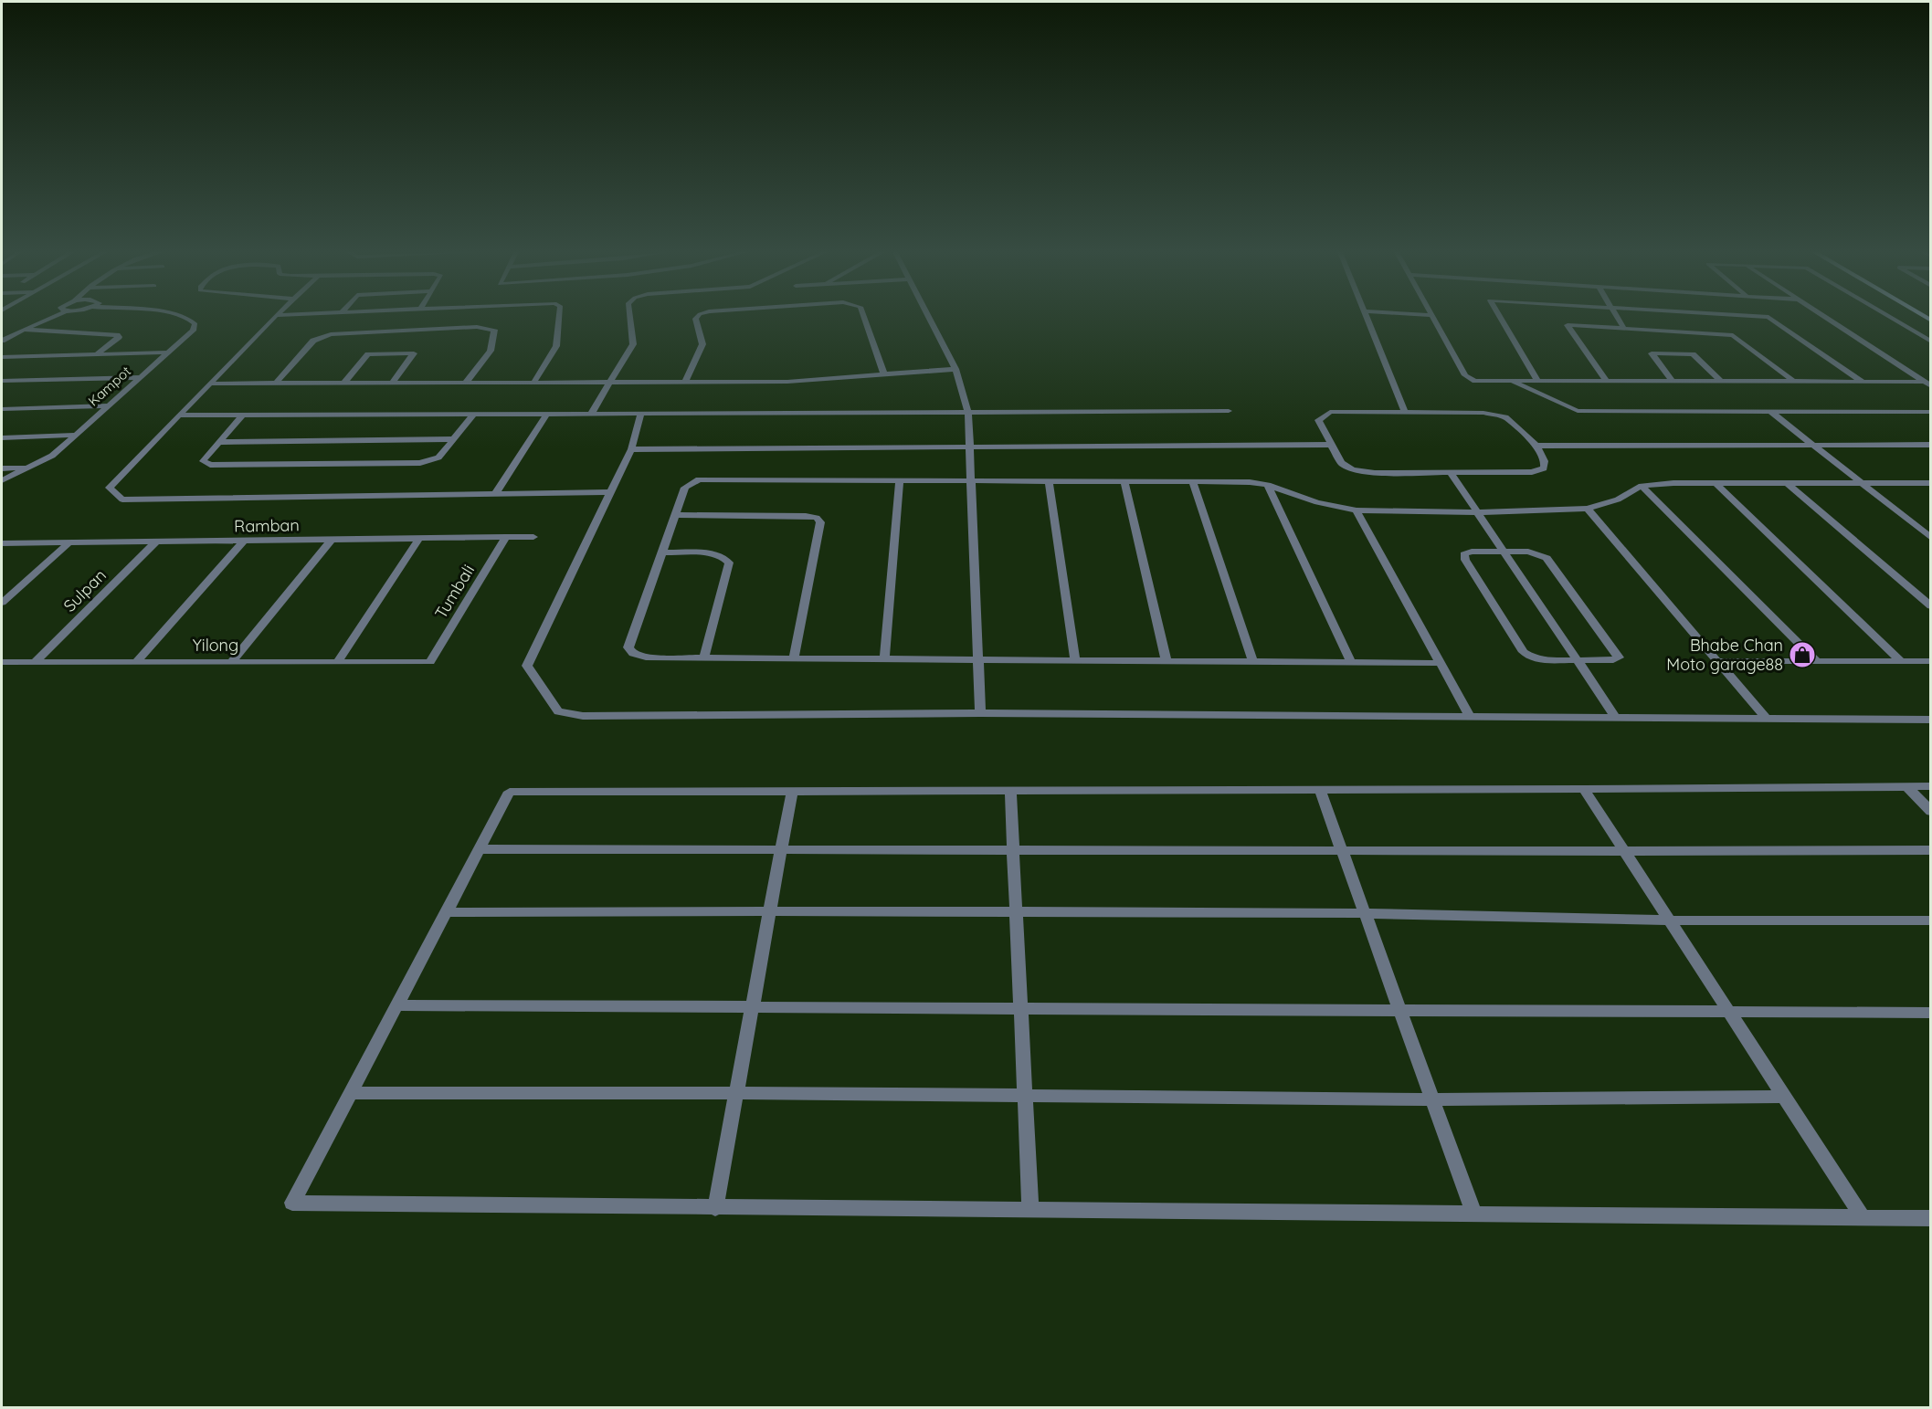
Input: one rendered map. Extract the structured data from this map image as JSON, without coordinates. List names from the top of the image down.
{
  "streets": {
    "street": [
      "Kampot",
      "Ramban",
      "Sulpan",
      "Tumbali",
      "Yilong"
    ]
  },
  "crossings": [
    ["Ramban", "Sulpan"],
    ["Ramban", "Tumbali"],
    ["Sulpan", "Yilong"],
    ["Tumbali", "Yilong"]
  ],
  "places": {
    "shop": ["Bhabe Chan Moto garage88"]
  }
}
